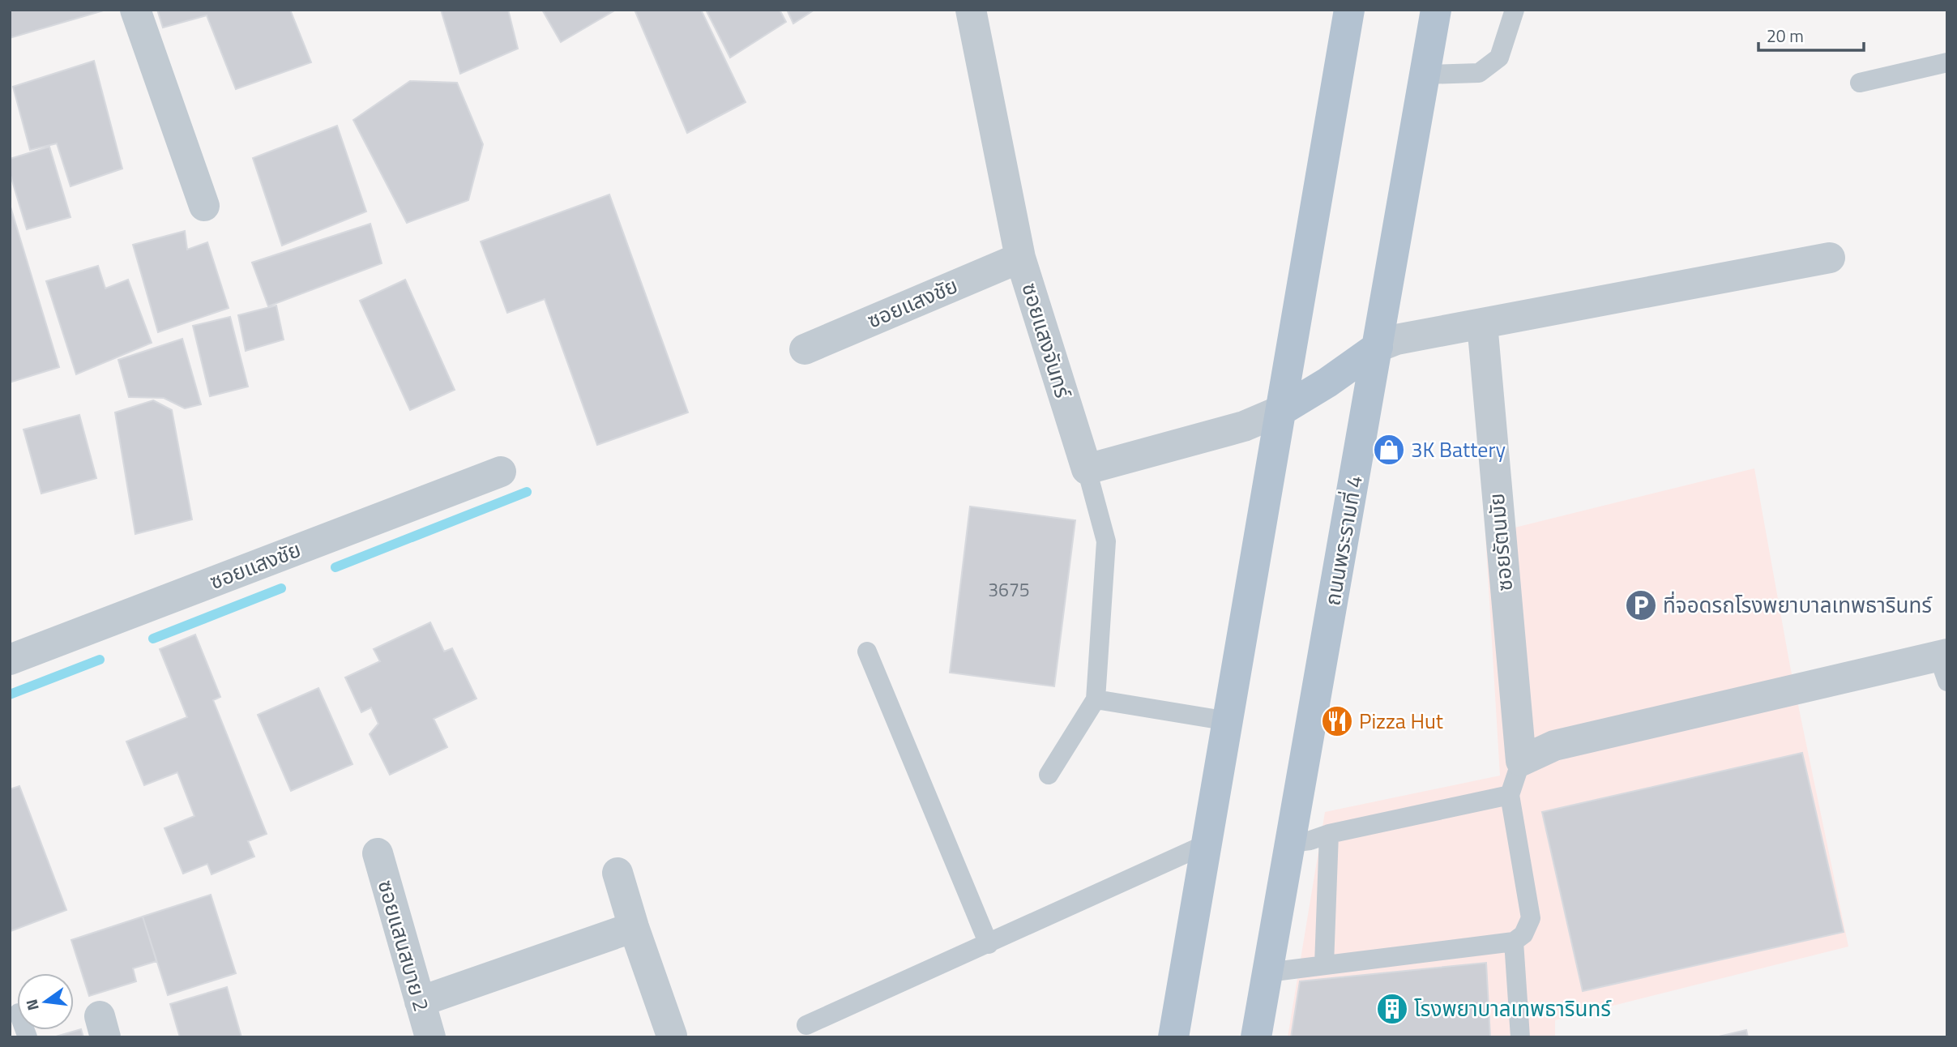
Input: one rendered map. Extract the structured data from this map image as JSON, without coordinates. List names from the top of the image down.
{
  "streets": {
    "main road": ["ถนนพระรามที่ 4"],
    "street": [
      "ซอยแสงชัย",
      "ซอยแสงจันทร์",
      "ซอยรัตนมัย",
      "ซอยแสนสบาย 2"
    ]
  },
  "crossings": [
    ["ซอยแสงชัย", "ซอยแสงจันทร์"]
  ],
  "places": {
    "shop": ["3K Battery"],
    "parking": ["ที่จอดรถโรงพยาบาลเทพธารินทร์"],
    "restaurant": ["Pizza Hut"],
    "building": ["โรงพยาบาลเทพธารินทร์"]
  },
  "house_numbers": ["3675"],
  "scale_bar": "20 m",
  "north": "left"
}
